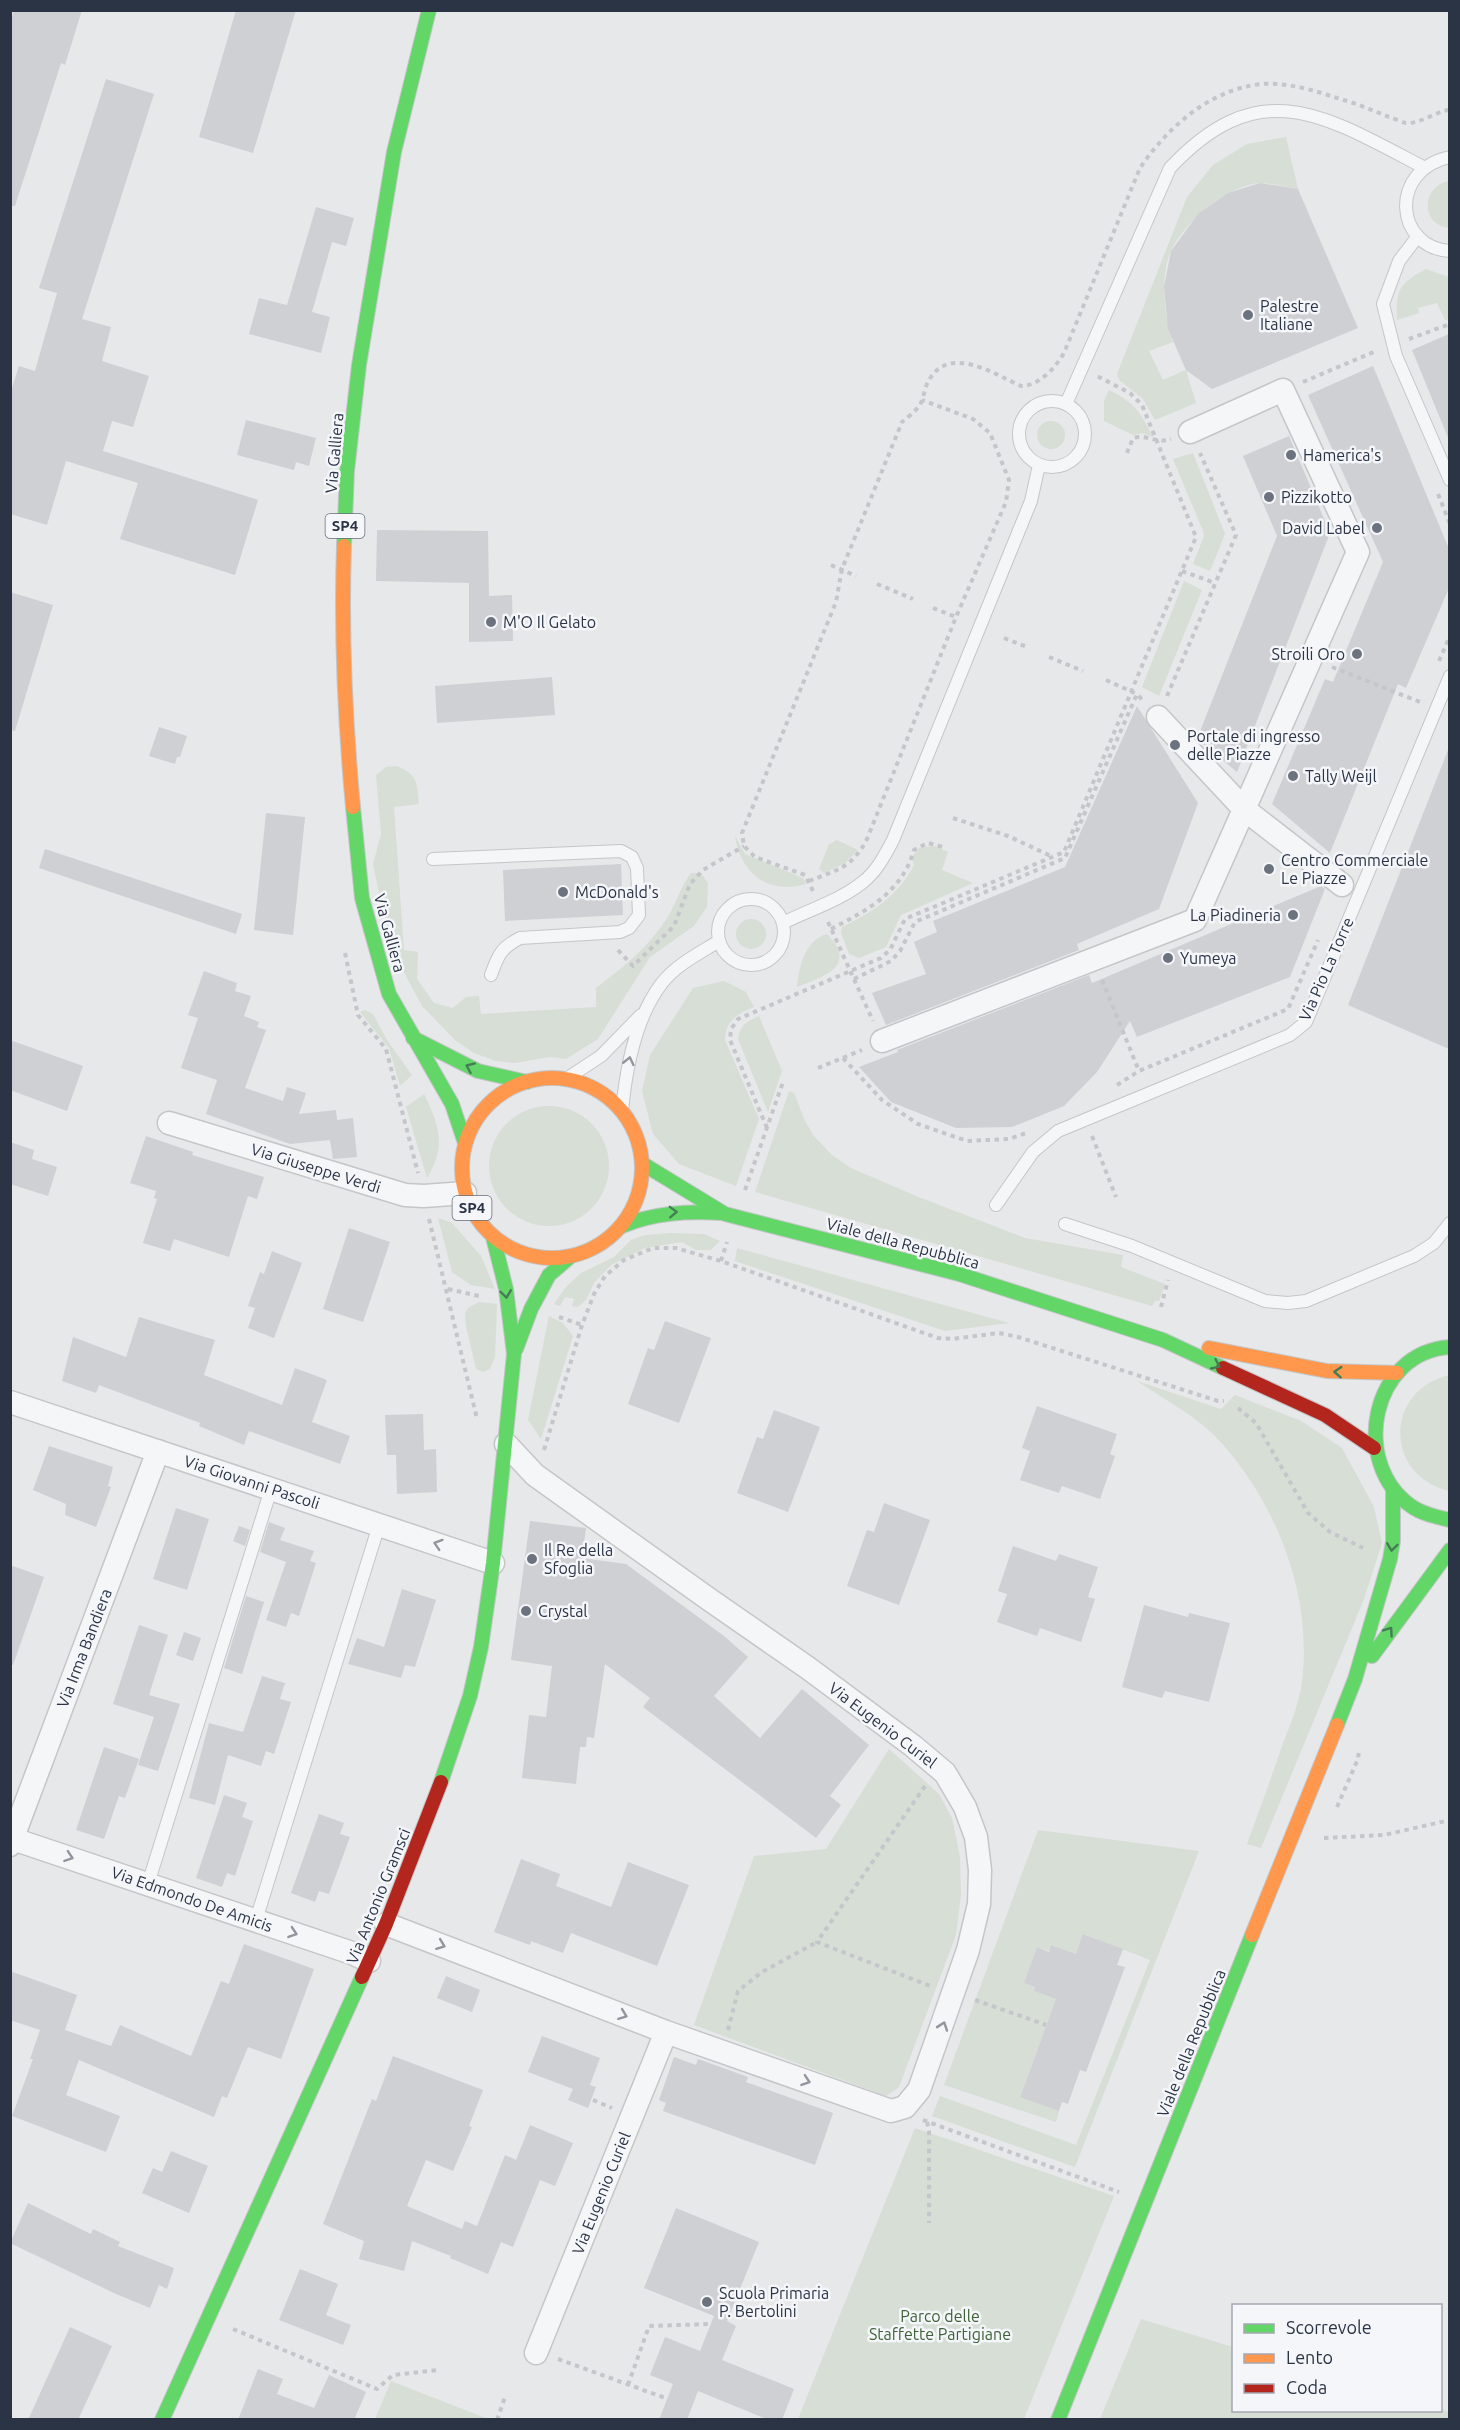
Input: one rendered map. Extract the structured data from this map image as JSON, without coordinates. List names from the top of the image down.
{
  "streets": {
    "main road": [
      "Via Galliera",
      "SP4",
      "Viale della Repubblica",
      "Via Antonio Gramsci"
    ],
    "street": [
      "Via Giuseppe Verdi",
      "Via Giovanni Pascoli",
      "Via Irma Bandiera",
      "Via Eugenio Curiel",
      "Via Edmondo De Amicis"
    ],
    "lane": ["Via Pio La Torre"]
  },
  "crossings": [
    ["Via Galliera", "SP4"],
    ["Via Galliera", "Via Giuseppe Verdi"],
    ["Via Galliera", "Viale della Repubblica"],
    ["Via Galliera", "Via Antonio Gramsci"],
    ["SP4", "Via Giuseppe Verdi"],
    ["SP4", "Viale della Repubblica"],
    ["SP4", "Via Antonio Gramsci"],
    ["Via Giuseppe Verdi", "Viale della Repubblica"],
    ["Via Giuseppe Verdi", "Via Antonio Gramsci"],
    ["Viale della Repubblica", "Via Antonio Gramsci"],
    ["Via Giovanni Pascoli", "Via Irma Bandiera"],
    ["Via Giovanni Pascoli", "Via Antonio Gramsci"],
    ["Via Irma Bandiera", "Via Edmondo De Amicis"],
    ["Via Eugenio Curiel", "Via Antonio Gramsci"],
    ["Via Antonio Gramsci", "Via Edmondo De Amicis"]
  ],
  "one_way": ["Via Edmondo De Amicis"],
  "parks": ["Parco delle Staffette Partigiane"],
  "places": [
    "Palestre Italiane",
    "Hamerica's",
    "Pizzikotto",
    "David Label",
    "M'O Il Gelato",
    "Stroili Oro",
    "Portale di ingresso delle Piazze",
    "Tally Weijl",
    "Centro Commerciale Le Piazze",
    "McDonald's",
    "La Piadineria",
    "Yumeya",
    "Il Re della Sfoglia",
    "Crystal",
    "Scuola Primaria P. Bertolini"
  ],
  "legend": ["Scorrevole", "Lento", "Coda"]
}
